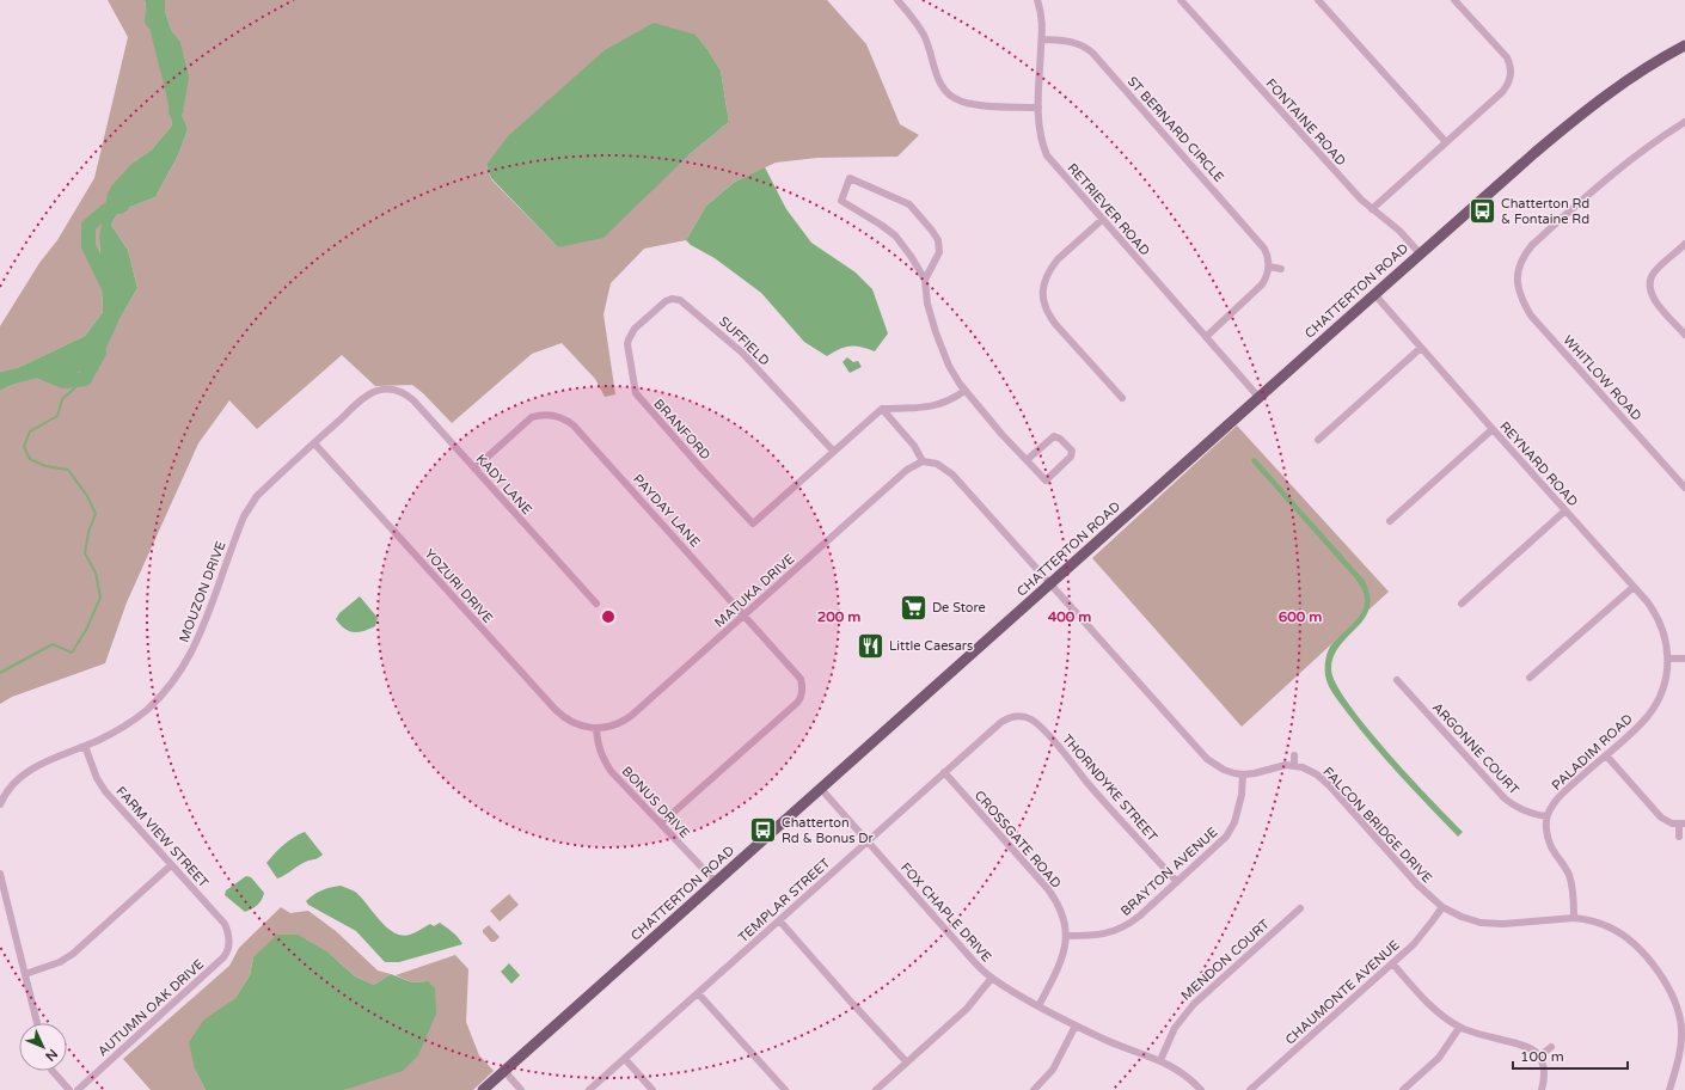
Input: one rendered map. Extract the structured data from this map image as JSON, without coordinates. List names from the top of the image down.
{
  "streets": {
    "main road": ["CHATTERTON ROAD"],
    "street": [
      "FONTAINE ROAD",
      "ST BERNARD CIRCLE",
      "RETRIEVER ROAD",
      "SUFFIELD",
      "WHITLOW ROAD",
      "BRANFORD",
      "REYNARD ROAD",
      "KADY LANE",
      "PAYDAY LANE",
      "YOZURI DRIVE",
      "MATUKA DRIVE",
      "MOUZON DRIVE",
      "ARGONNE COURT",
      "PALADIM ROAD",
      "THORNDYKE STREET",
      "BONUS DRIVE",
      "FALCON BRIDGE DRIVE",
      "FARM VIEW STREET",
      "CROSSGATE ROAD",
      "BRAYTON AVENUE",
      "TEMPLAR STREET",
      "FOX CHAPLE DRIVE",
      "MENDON COURT",
      "CHAUMONTE AVENUE",
      "AUTUMN OAK DRIVE"
    ]
  },
  "crossings": [
    ["FONTAINE ROAD", "CHATTERTON ROAD"],
    ["ST BERNARD CIRCLE", "RETRIEVER ROAD"],
    ["RETRIEVER ROAD", "CHATTERTON ROAD"],
    ["CHATTERTON ROAD", "REYNARD ROAD"],
    ["CHATTERTON ROAD", "BONUS DRIVE"],
    ["CHATTERTON ROAD", "FOX CHAPLE DRIVE"],
    ["SUFFIELD", "BRANFORD"],
    ["REYNARD ROAD", "PALADIM ROAD"],
    ["KADY LANE", "PAYDAY LANE"],
    ["KADY LANE", "MOUZON DRIVE"],
    ["PAYDAY LANE", "MATUKA DRIVE"],
    ["PAYDAY LANE", "BONUS DRIVE"],
    ["YOZURI DRIVE", "MATUKA DRIVE"],
    ["YOZURI DRIVE", "MOUZON DRIVE"],
    ["YOZURI DRIVE", "BONUS DRIVE"],
    ["MATUKA DRIVE", "BONUS DRIVE"],
    ["MOUZON DRIVE", "FARM VIEW STREET"],
    ["ARGONNE COURT", "PALADIM ROAD"],
    ["THORNDYKE STREET", "BRAYTON AVENUE"],
    ["THORNDYKE STREET", "TEMPLAR STREET"],
    ["FALCON BRIDGE DRIVE", "CHAUMONTE AVENUE"],
    ["FARM VIEW STREET", "AUTUMN OAK DRIVE"],
    ["CROSSGATE ROAD", "BRAYTON AVENUE"],
    ["CROSSGATE ROAD", "TEMPLAR STREET"],
    ["CROSSGATE ROAD", "FOX CHAPLE DRIVE"],
    ["TEMPLAR STREET", "FOX CHAPLE DRIVE"],
    ["FOX CHAPLE DRIVE", "MENDON COURT"]
  ],
  "places": {
    "bus stop": ["Chatterton Rd & Fontaine Rd", "Chatterton Rd & Bonus Dr"],
    "supermarket": ["De Store"],
    "restaurant": ["Little Caesars"]
  },
  "scale_bar": "100 m",
  "north": "bottom right",
  "rings": ["200 m", "400 m", "600 m"]
}
